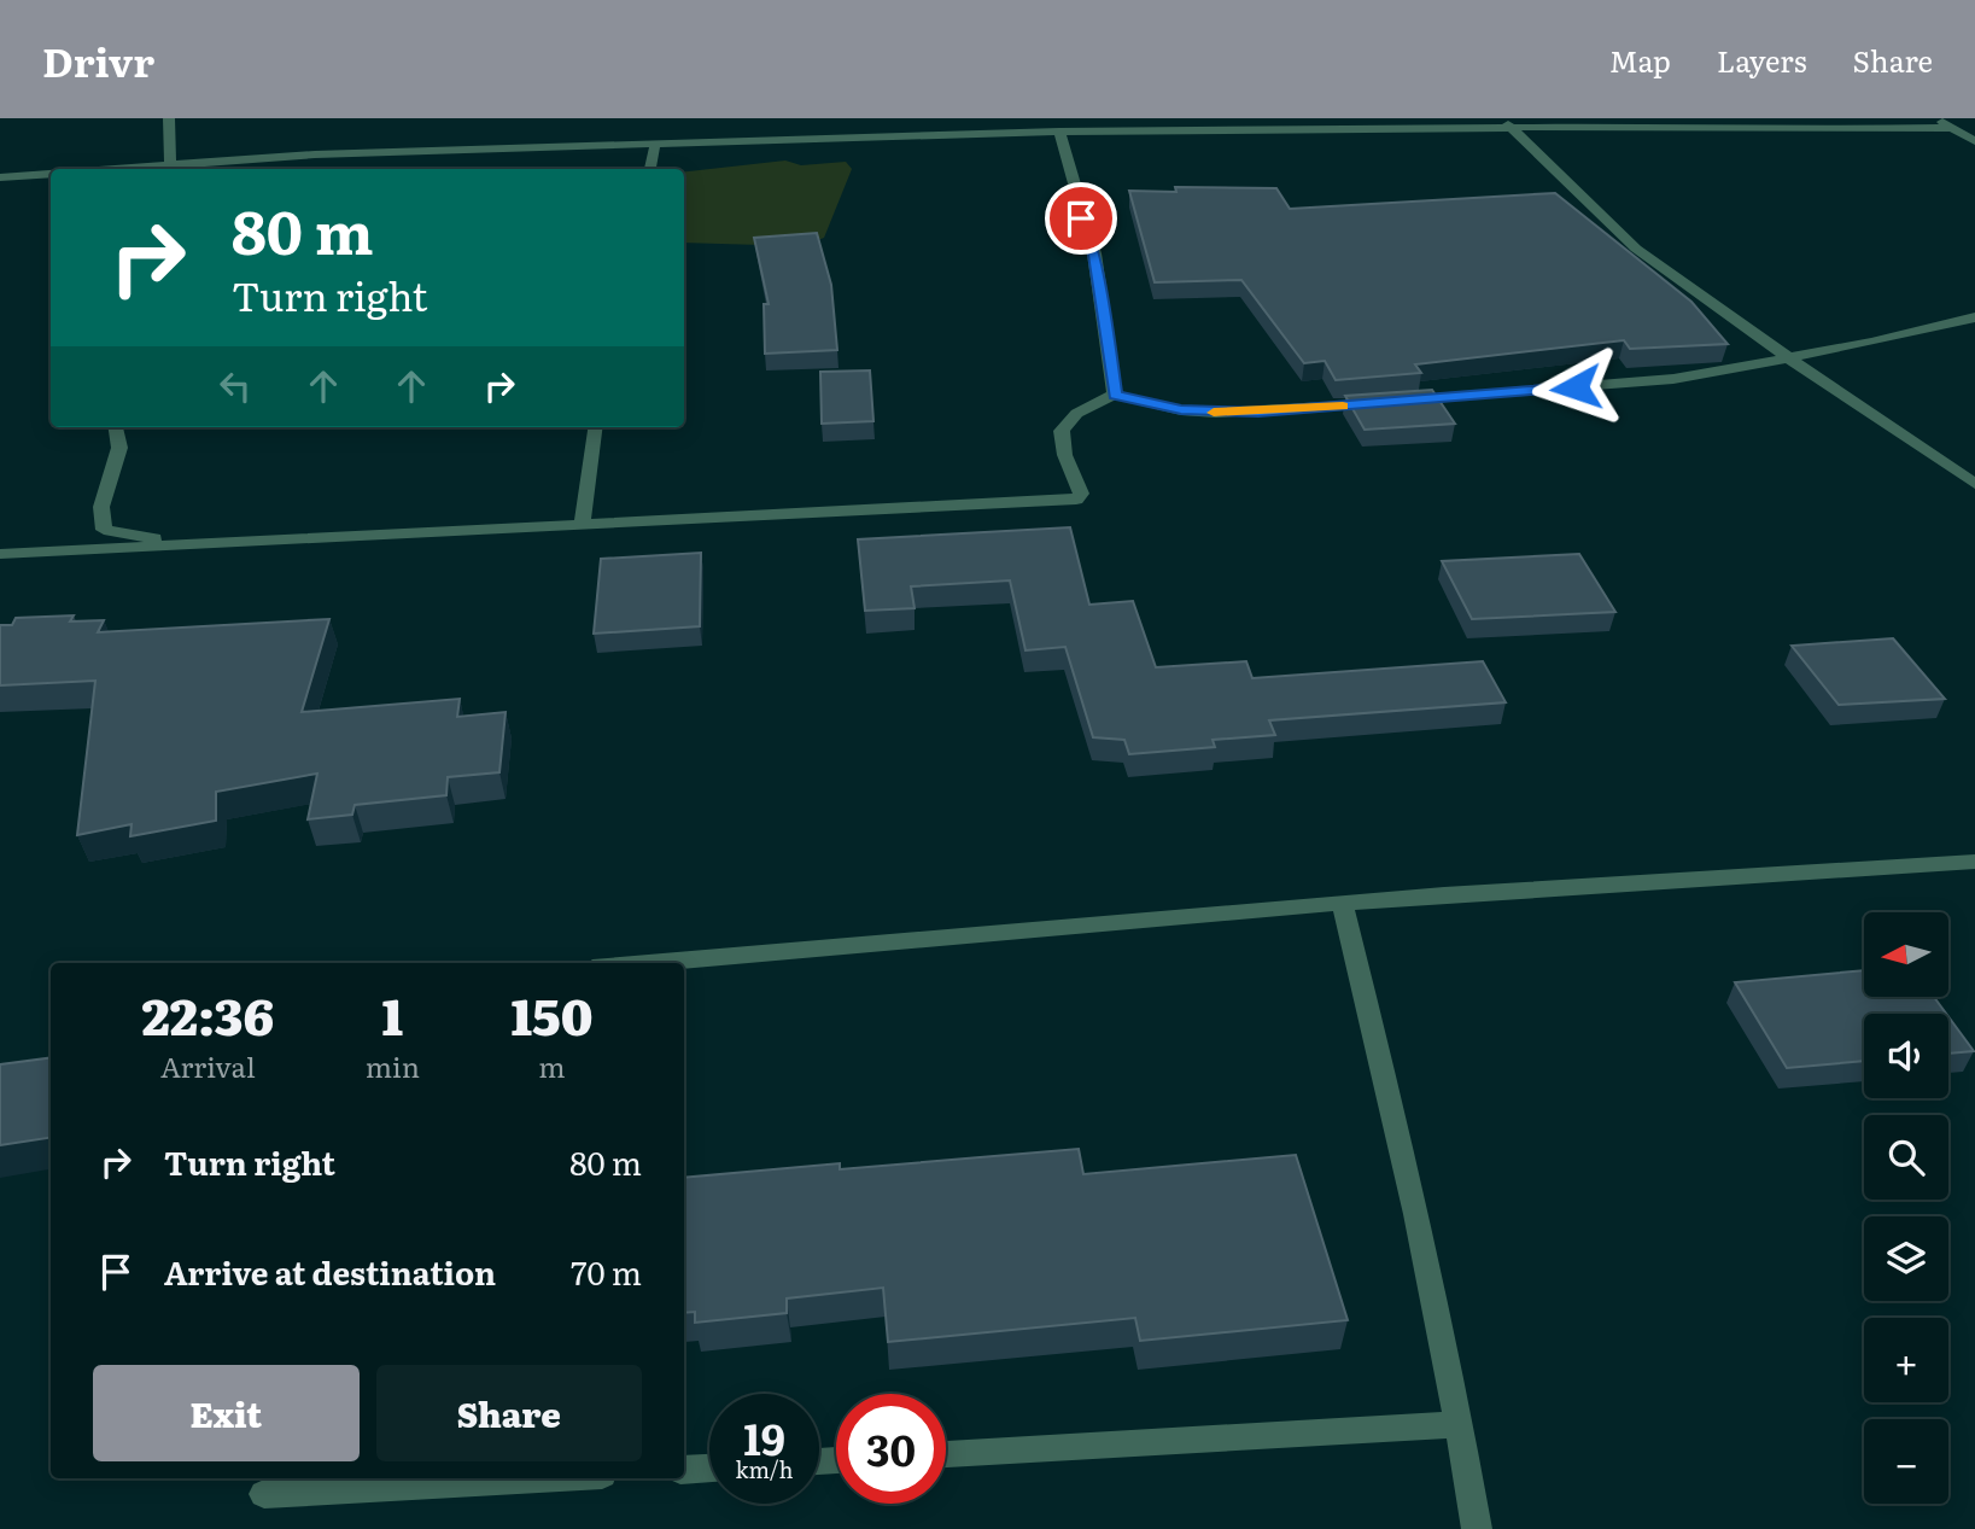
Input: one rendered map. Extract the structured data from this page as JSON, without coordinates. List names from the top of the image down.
{
  "north": "left",
  "page": {
    "header": "Drivr",
    "nav": ["Map", "Layers", "Share"],
    "turn": ["80 m", "Turn right"],
    "map_buttons": ["+", "−"],
    "eta": [
      "22:36",
      "Arrival",
      "1",
      "min",
      "150",
      "m"
    ],
    "list": [
      {
        "name": "Turn right",
        "value": "80 m"
      },
      {
        "name": "Arrive at destination",
        "value": "70 m"
      }
    ],
    "buttons": ["Exit", "Share"],
    "speed": "19 km/h",
    "limit": "30"
  }
}
